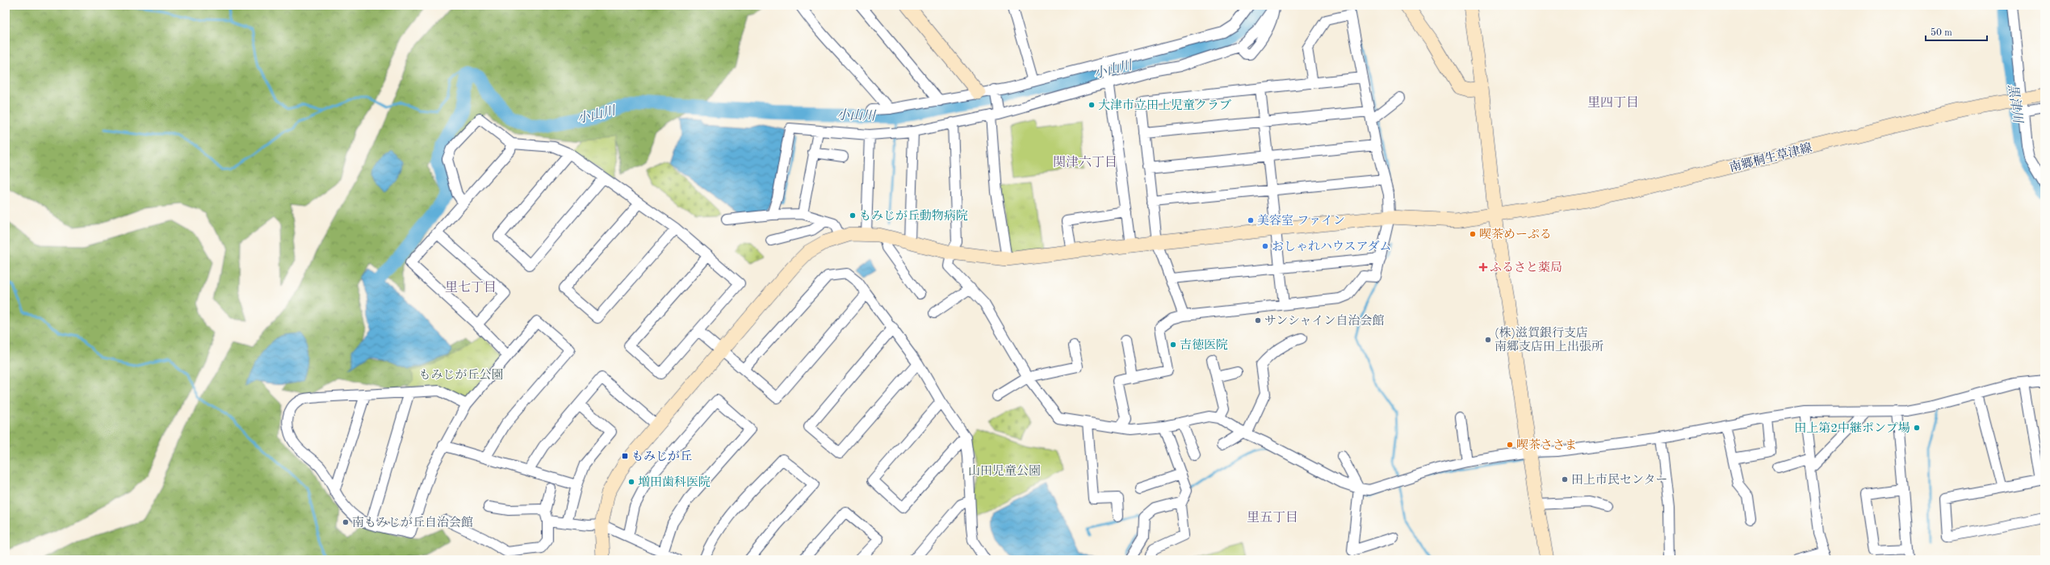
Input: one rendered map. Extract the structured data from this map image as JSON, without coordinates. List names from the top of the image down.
{
  "streets": {
    "street": ["南郷桐生草津線"]
  },
  "districts": [
    "里四丁目",
    "関津六丁目",
    "里七丁目",
    "里五丁目"
  ],
  "water": ["小山川", "黒津川"],
  "parks": ["もみじが丘公園", "山田児童公園"],
  "places": {
    "other": [
      "大津市立田上児童クラブ",
      "もみじが丘動物病院",
      "美容室 ファイン",
      "喫茶めーぷる",
      "おしゃれハウスアダム",
      "サンシャイン自治会館",
      "(株)滋賀銀行支店 南郷支店田上出張所",
      "吉徳医院",
      "田上第2中継ポンプ場",
      "喫茶ささま",
      "田上市民センター",
      "増田歯科医院",
      "南もみじが丘自治会館"
    ],
    "health": ["ふるさと薬局"],
    "transit": ["もみじが丘"]
  },
  "scale_bar": "50 m"
}
